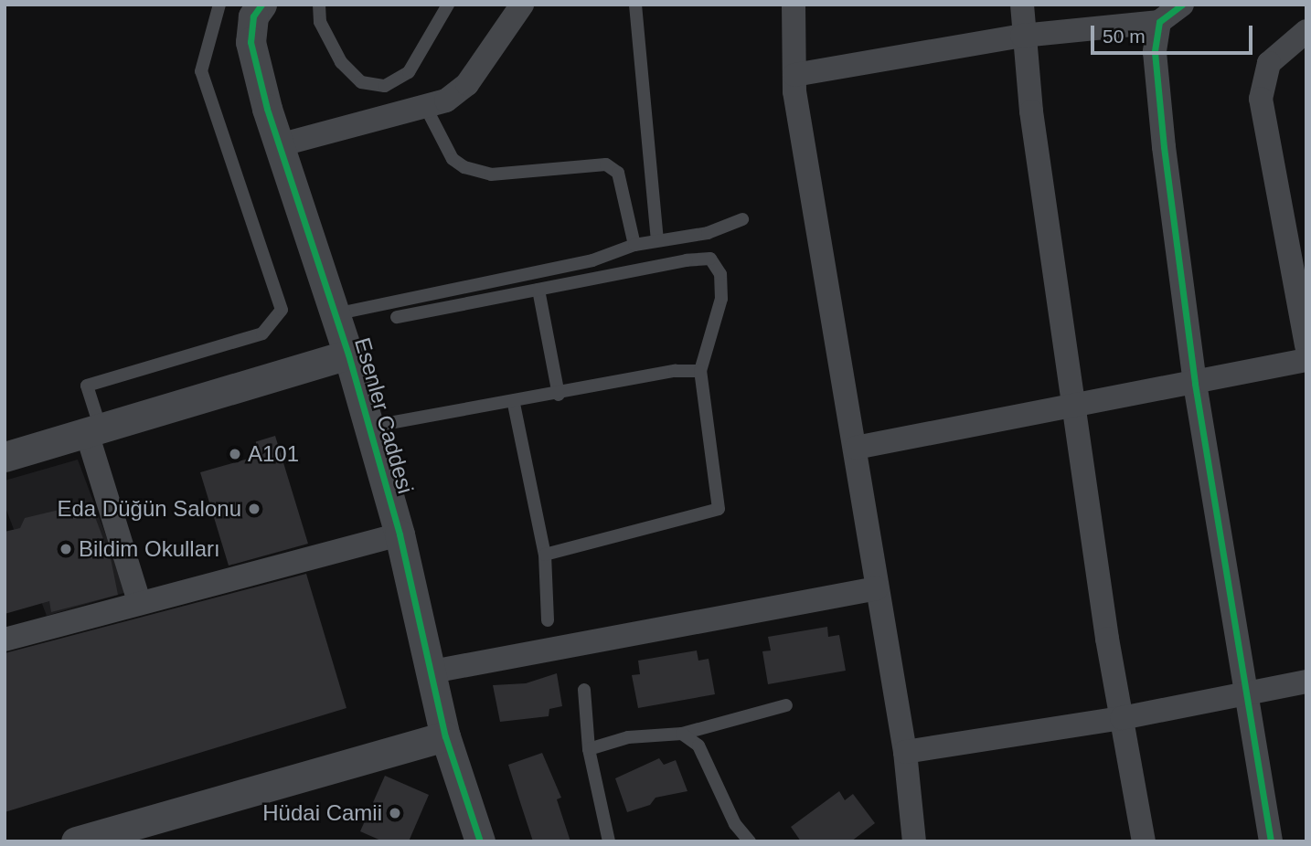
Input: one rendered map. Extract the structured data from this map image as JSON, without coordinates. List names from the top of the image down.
{
  "streets": {
    "street": ["Esenler Caddesi"]
  },
  "places": [
    "A101",
    "Eda Düğün Salonu",
    "Bildim Okulları",
    "Hüdai Camii"
  ],
  "scale_bar": "50 m"
}
